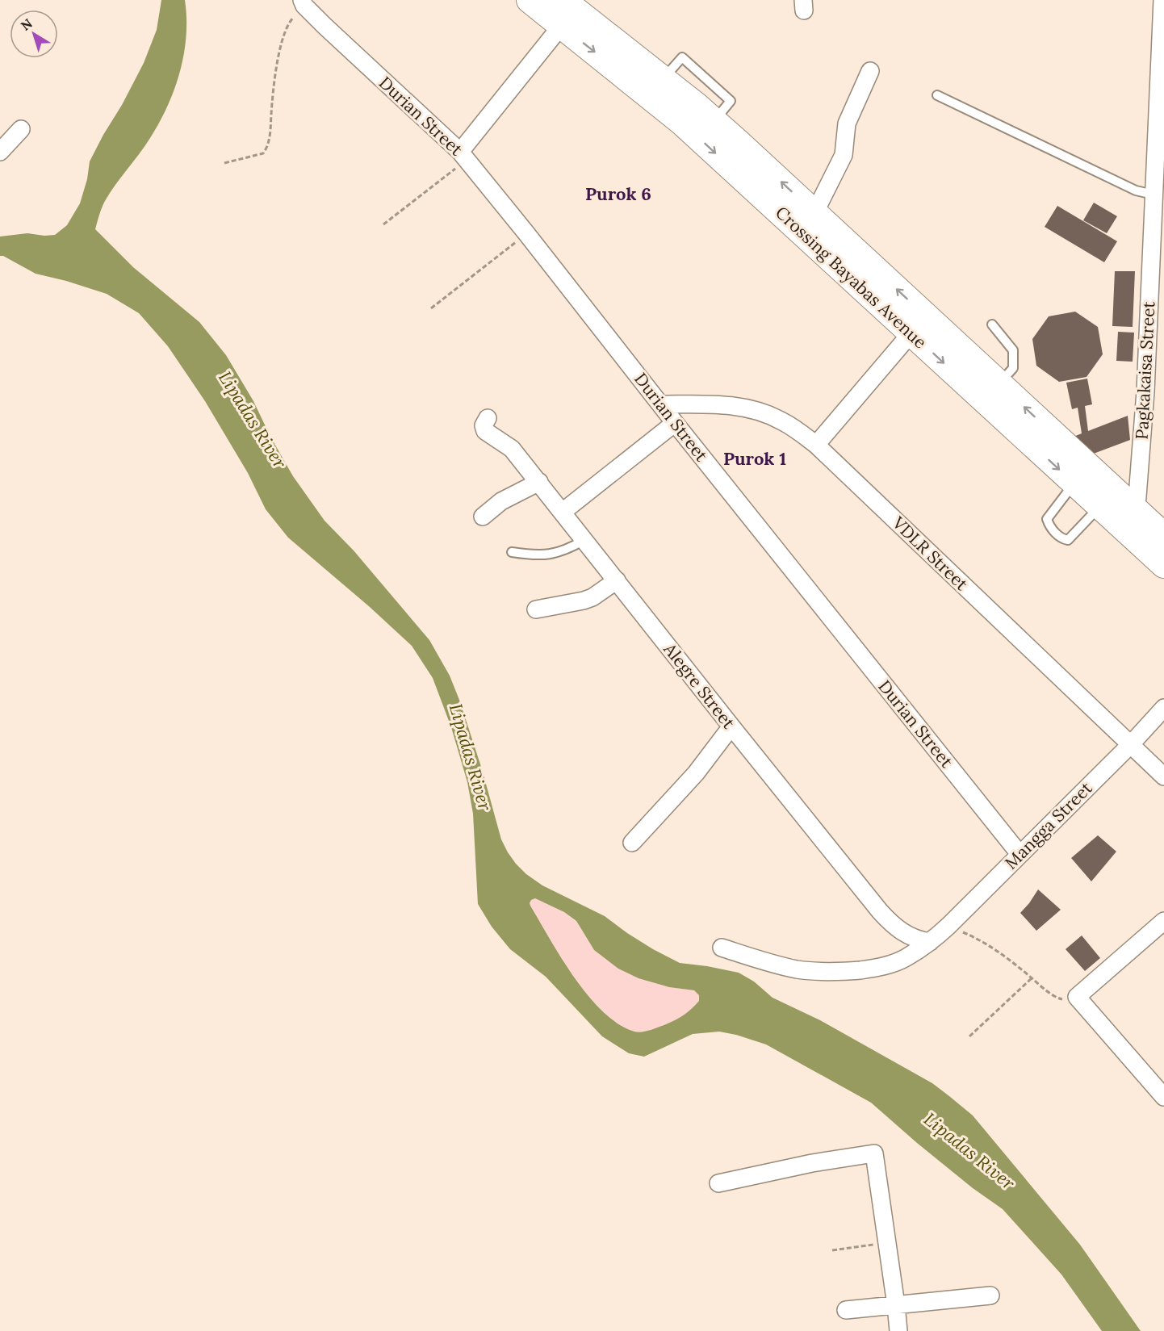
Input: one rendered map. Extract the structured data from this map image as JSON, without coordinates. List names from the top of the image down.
{
  "streets": {
    "main road": ["Crossing Bayabas Avenue"],
    "street": [
      "Durian Street",
      "Pagkakaisa Street",
      "VDLR Street",
      "Alegre Street",
      "Mangga Street"
    ]
  },
  "crossings": [
    ["Durian Street", "VDLR Street"],
    ["Durian Street", "Mangga Street"],
    ["Crossing Bayabas Avenue", "Pagkakaisa Street"],
    ["VDLR Street", "Mangga Street"],
    ["Alegre Street", "Mangga Street"]
  ],
  "districts": ["Purok 6", "Purok 1"],
  "water": ["Lipadas River"],
  "north": "top left"
}
